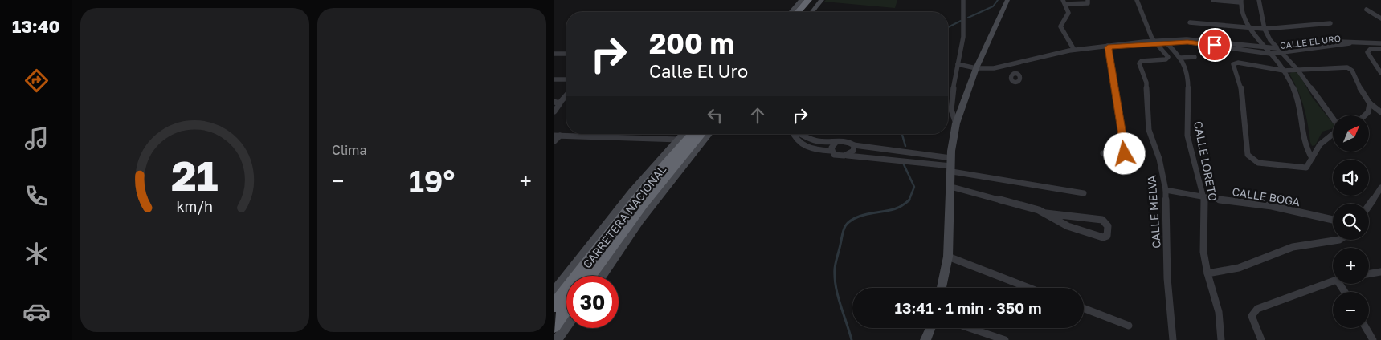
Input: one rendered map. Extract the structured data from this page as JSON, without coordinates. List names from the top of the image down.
{
  "streets": {
    "highway": ["CARRETERA NACIONAL"],
    "street": [
      "CALLE EL URO",
      "CALLE LORETO",
      "CALLE BOGA",
      "CALLE MELVA"
    ]
  },
  "crossings": [
    ["CALLE EL URO", "CALLE LORETO"],
    ["CALLE LORETO", "CALLE BOGA"],
    ["CALLE BOGA", "CALLE MELVA"]
  ],
  "north": "top right",
  "page": {
    "tabs": "13:40",
    "tile": "Clima",
    "turn": ["200 m", "Calle El Uro"],
    "map_buttons": ["+", "−"],
    "heat": ["−", "19°", "+"],
    "limit": "30",
    "trip": "13:41 · 1 min · 350 m",
    "gauge": ["21", "km/h"]
  }
}
